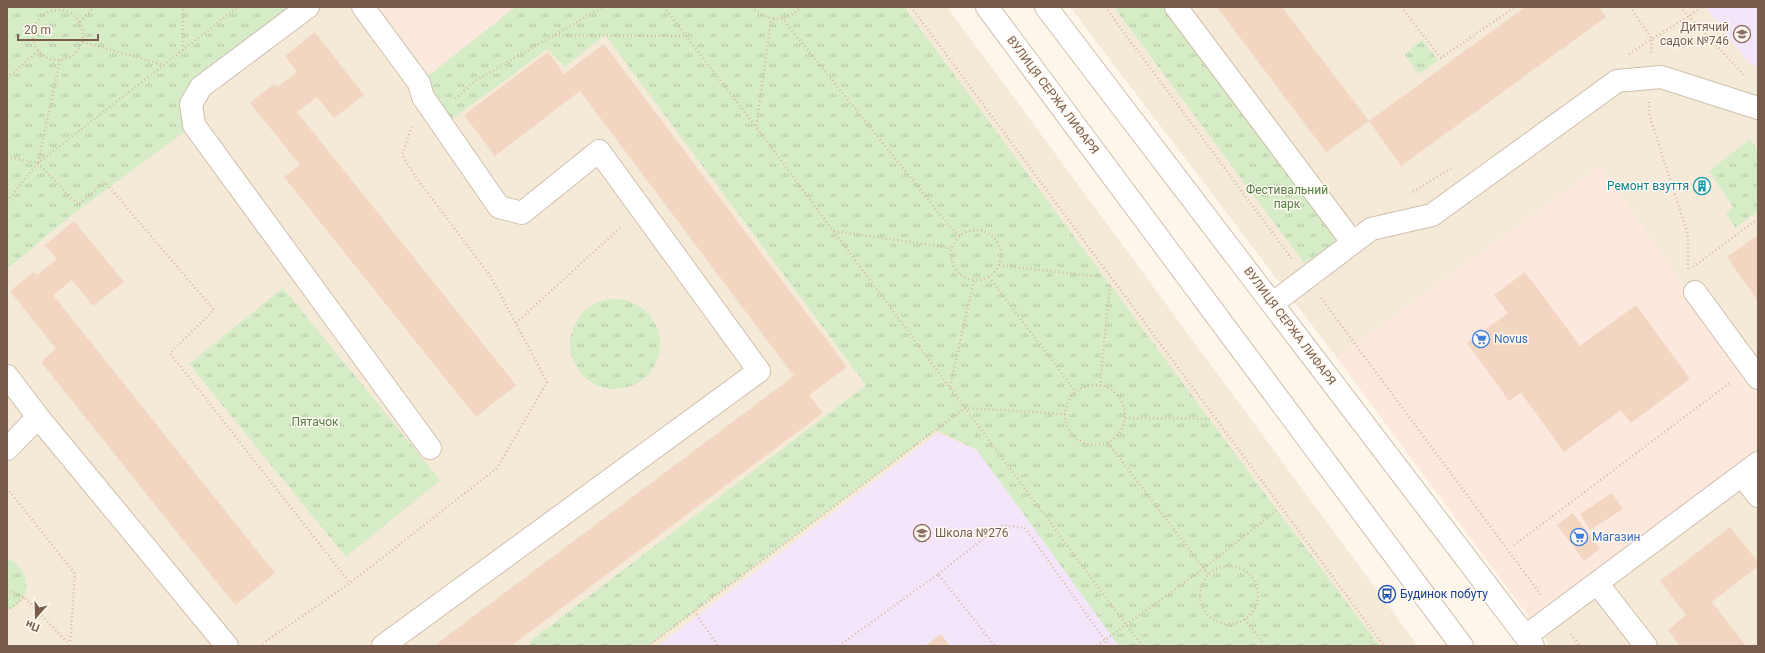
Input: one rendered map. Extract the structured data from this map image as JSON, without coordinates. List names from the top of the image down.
{
  "streets": {
    "street": ["ВУЛИЦЯ СЕРЖА ЛИФАРЯ"]
  },
  "parks": ["Фестивальний парк", "Пятачок"],
  "places": {
    "school or university": ["Дитячий садок №746", "Школа №276"],
    "building": ["Ремонт взуття"],
    "supermarket": ["Novus", "Магазин"],
    "bus stop": ["Будинок побуту"]
  },
  "scale_bar": "20 m",
  "north": "bottom"
}
